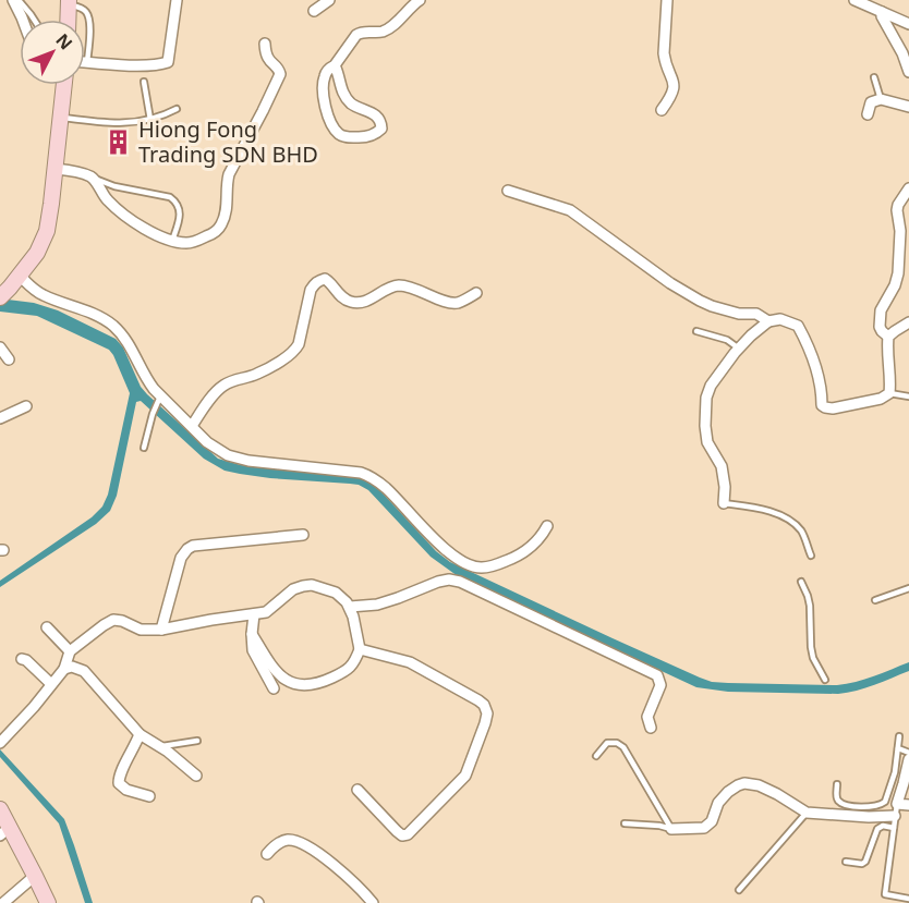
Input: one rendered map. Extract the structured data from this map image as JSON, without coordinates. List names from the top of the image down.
{
  "places": {
    "building": ["Hiong Fong Trading SDN BHD"]
  },
  "north": "top right"
}
